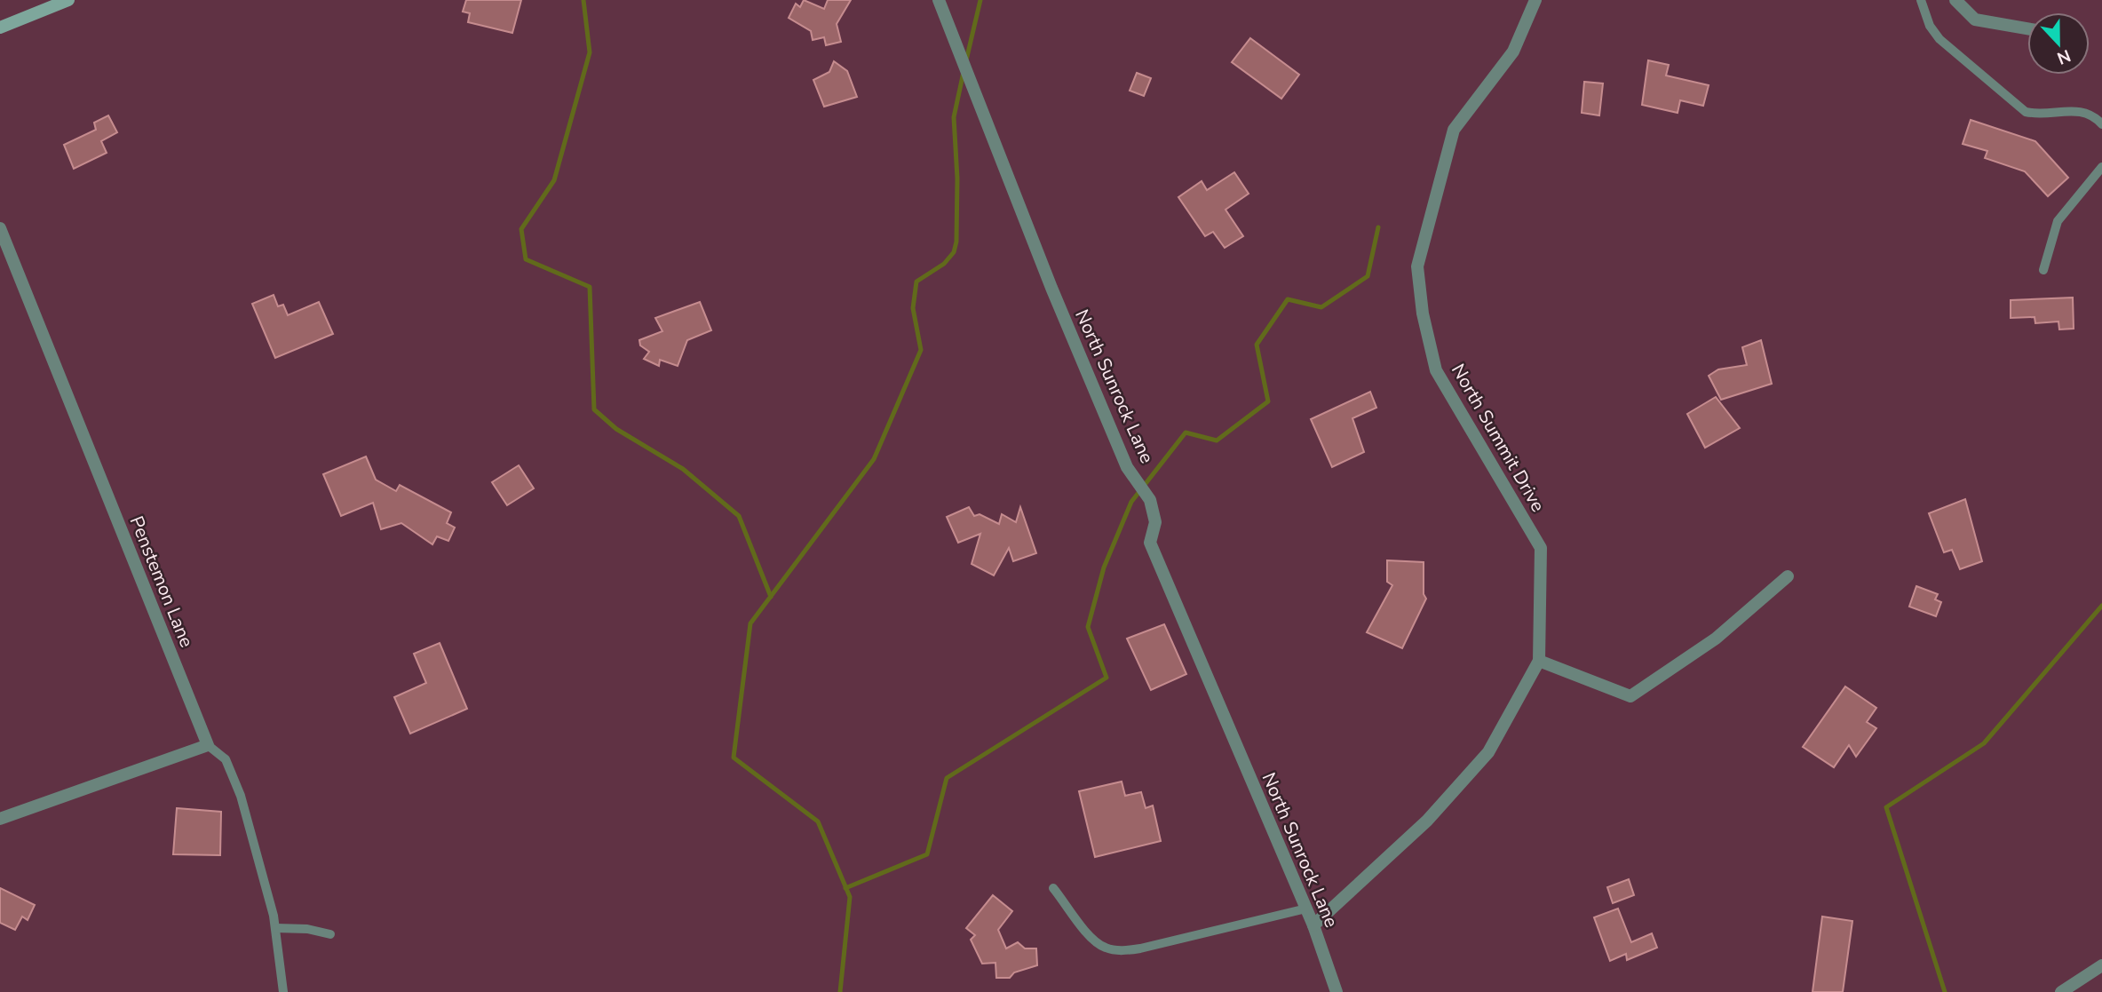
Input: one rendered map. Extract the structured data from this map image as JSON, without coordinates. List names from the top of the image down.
{
  "streets": {
    "street": ["North Sunrock Lane", "North Summit Drive", "Penstemon Lane"]
  },
  "crossings": [
    ["North Sunrock Lane", "North Summit Drive"]
  ],
  "north": "bottom"
}
